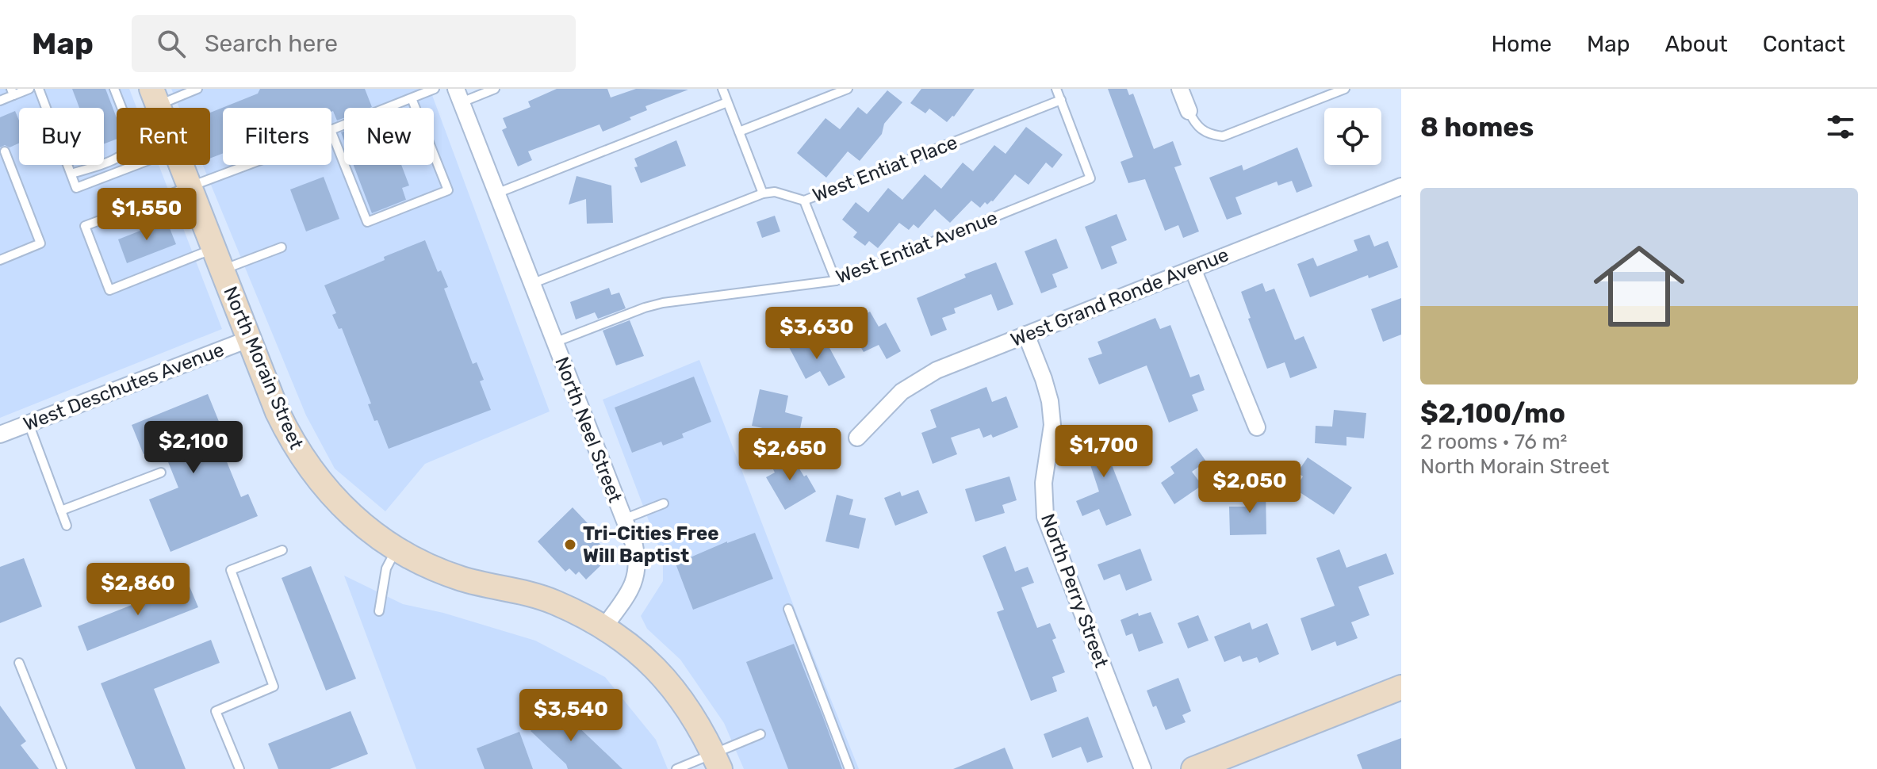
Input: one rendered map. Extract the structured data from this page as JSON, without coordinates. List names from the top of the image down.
{
  "streets": {
    "street": [
      "West Grand Ronde Avenue",
      "North Morain Street",
      "West Deschutes Avenue",
      "North Neel Street",
      "North Perry Street"
    ],
    "lane": ["West Entiat Place", "West Entiat Avenue"]
  },
  "crossings": [
    ["West Entiat Place", "West Entiat Avenue"],
    ["West Entiat Place", "North Neel Street"],
    ["West Entiat Avenue", "North Neel Street"],
    ["West Grand Ronde Avenue", "North Perry Street"],
    ["North Morain Street", "West Deschutes Avenue"],
    ["North Morain Street", "North Neel Street"]
  ],
  "places": ["Tri-Cities Free Will Baptist"],
  "page": {
    "header": "Map",
    "search": "Search here",
    "nav": [
      "Home",
      "Map",
      "About",
      "Contact"
    ],
    "heading": "8 homes",
    "chip": [
      "Buy",
      "Rent",
      "Filters",
      "New"
    ],
    "list": [
      {
        "name": "$2,100/mo",
        "note": "2 rooms · 76 m² · North Morain Street"
      }
    ],
    "price": [
      "$1,550",
      "$3,630",
      "$2,100",
      "$1,700",
      "$2,650",
      "$2,050",
      "$2,860",
      "$3,540"
    ]
  }
}
